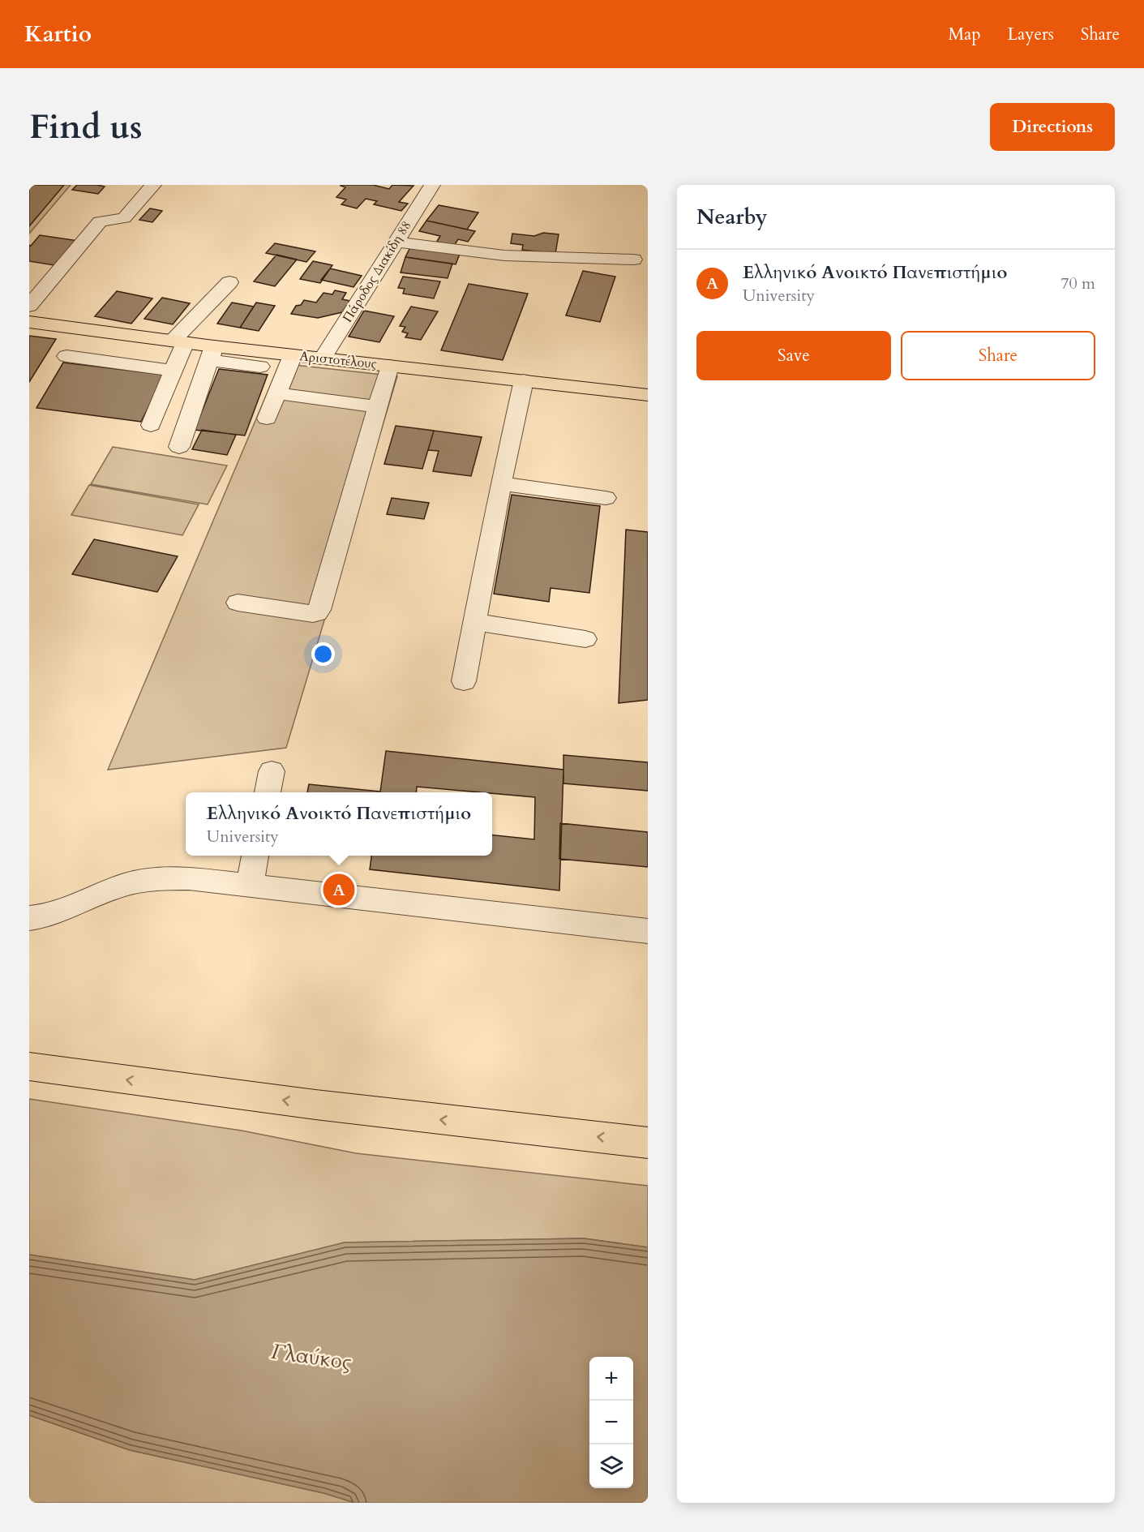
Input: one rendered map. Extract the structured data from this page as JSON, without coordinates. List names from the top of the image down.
{
  "streets": {
    "main road": ["Αριστοτέλους"],
    "street": ["Πάροδος Διακίδη 88"]
  },
  "crossings": [
    ["Πάροδος Διακίδη 88", "Αριστοτέλους"]
  ],
  "water": ["Γλαύκος"],
  "page": {
    "header": "Kartio",
    "nav": ["Map", "Layers", "Share"],
    "buttons": [
      "Directions",
      ["Save", "Share"]
    ],
    "title": "Find us",
    "heading": "Nearby",
    "list": [
      {
        "mark": "A",
        "name": "Ελληνικό Ανοικτό Πανεπιστήμιο",
        "note": "University",
        "value": "70 m"
      }
    ],
    "popup": ["Ελληνικό Ανοικτό Πανεπιστήμιο", "University"],
    "pins": "A",
    "map_buttons": ["+", "−"]
  }
}
